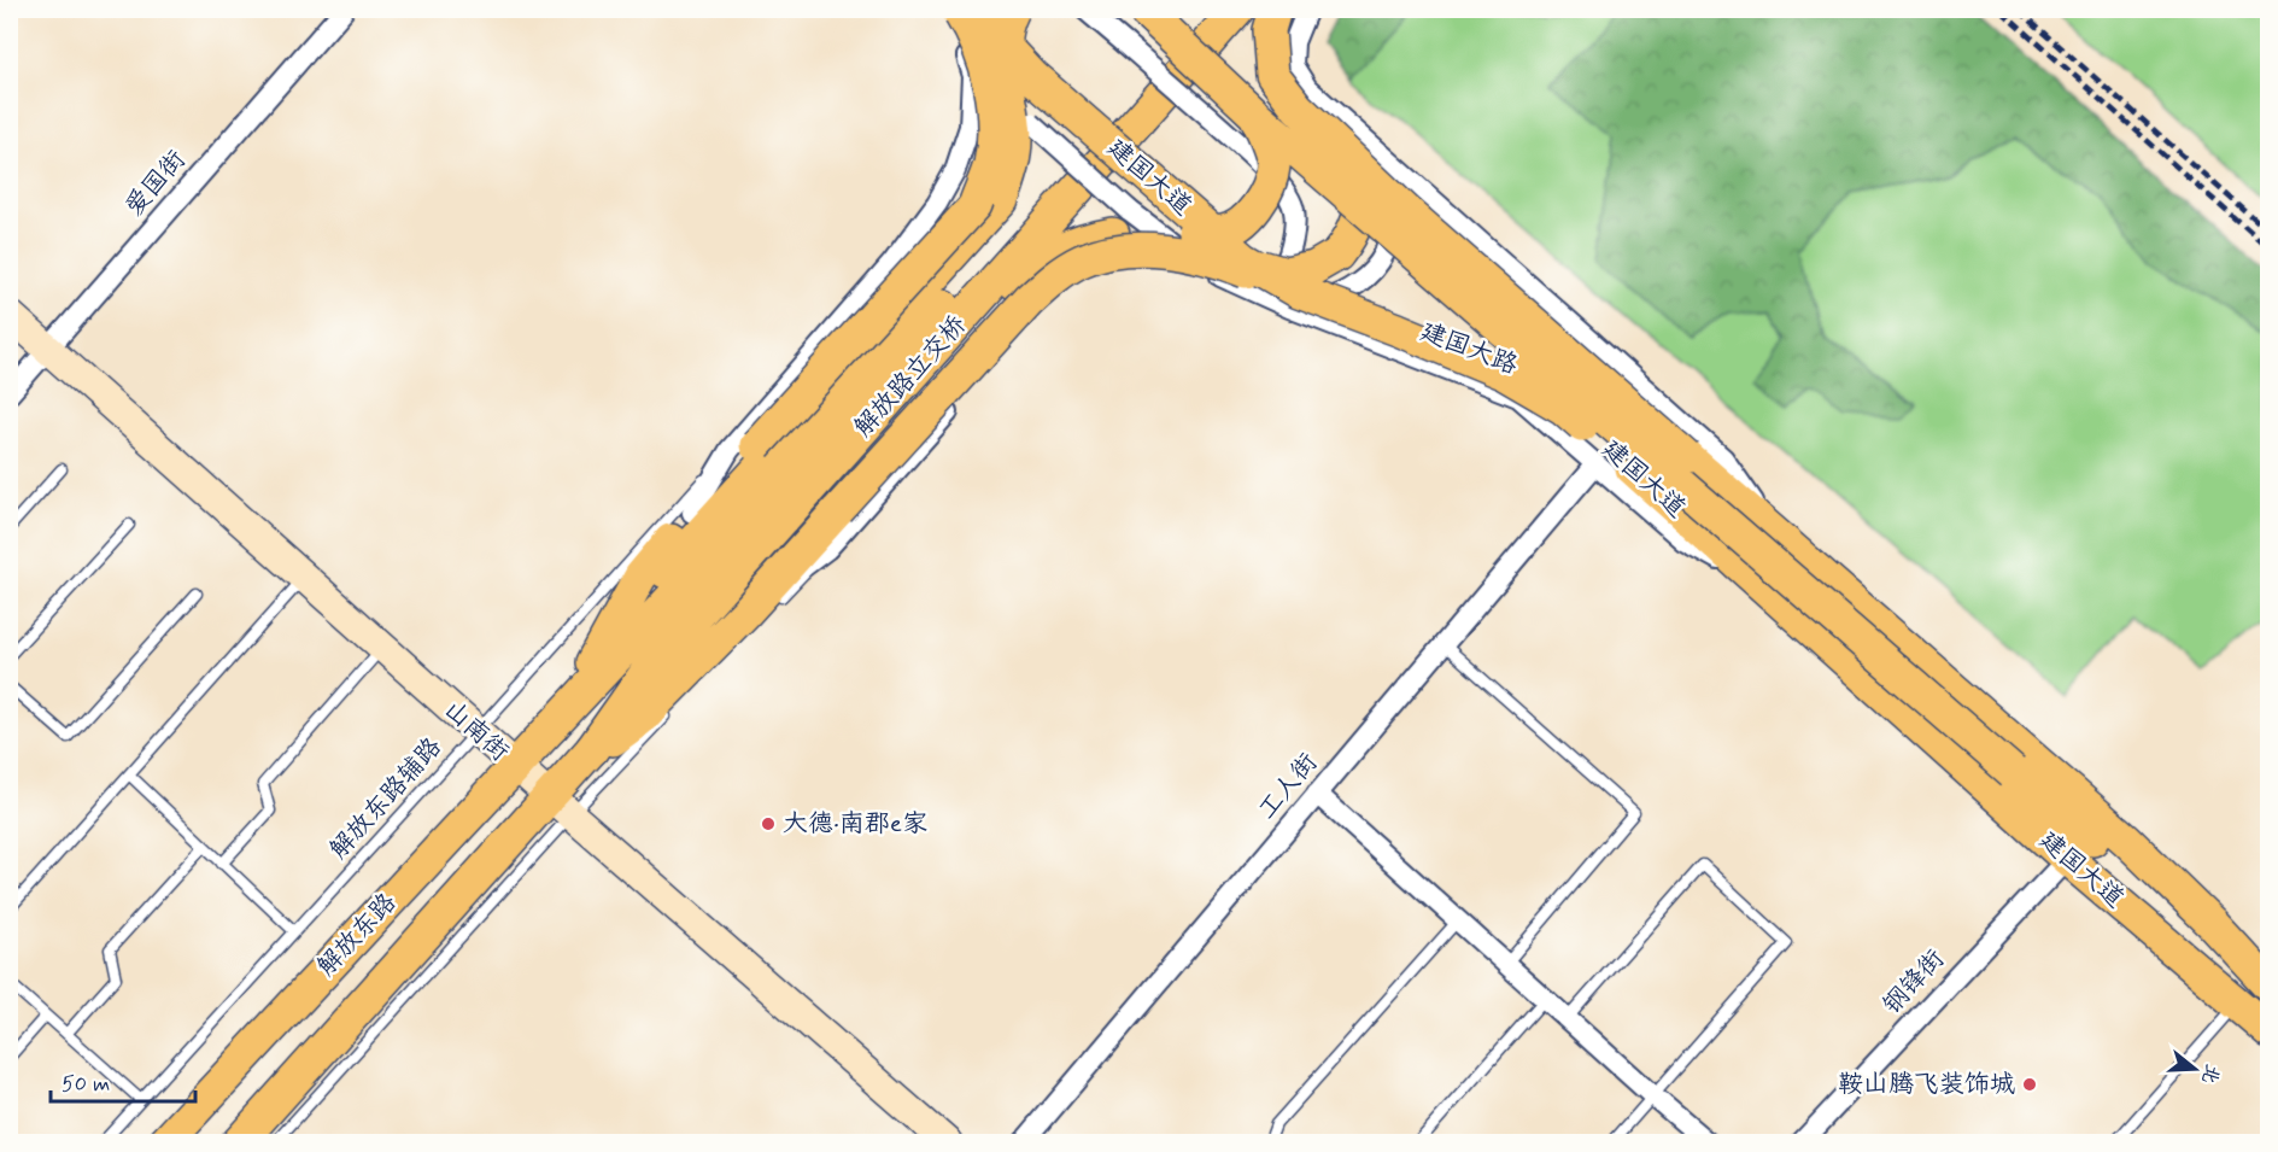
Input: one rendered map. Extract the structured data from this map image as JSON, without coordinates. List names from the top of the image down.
{
  "streets": {
    "main road": [
      "建国大道",
      "解放路立交桥",
      "山南街",
      "解放东路"
    ],
    "street": [
      "爱国街",
      "建国大路",
      "工人街",
      "钢锋街"
    ],
    "lane": ["解放东路辅路"]
  },
  "crossings": [
    ["建国大道", "建国大路"],
    ["建国大道", "钢锋街"],
    ["爱国街", "山南街"],
    ["建国大路", "工人街"],
    ["解放路立交桥", "解放东路"],
    ["山南街", "解放东路辅路"],
    ["山南街", "解放东路"]
  ],
  "places": ["大德·南郡e家", "鞍山腾飞装饰城"],
  "scale_bar": "50 m",
  "north": "right"
}
